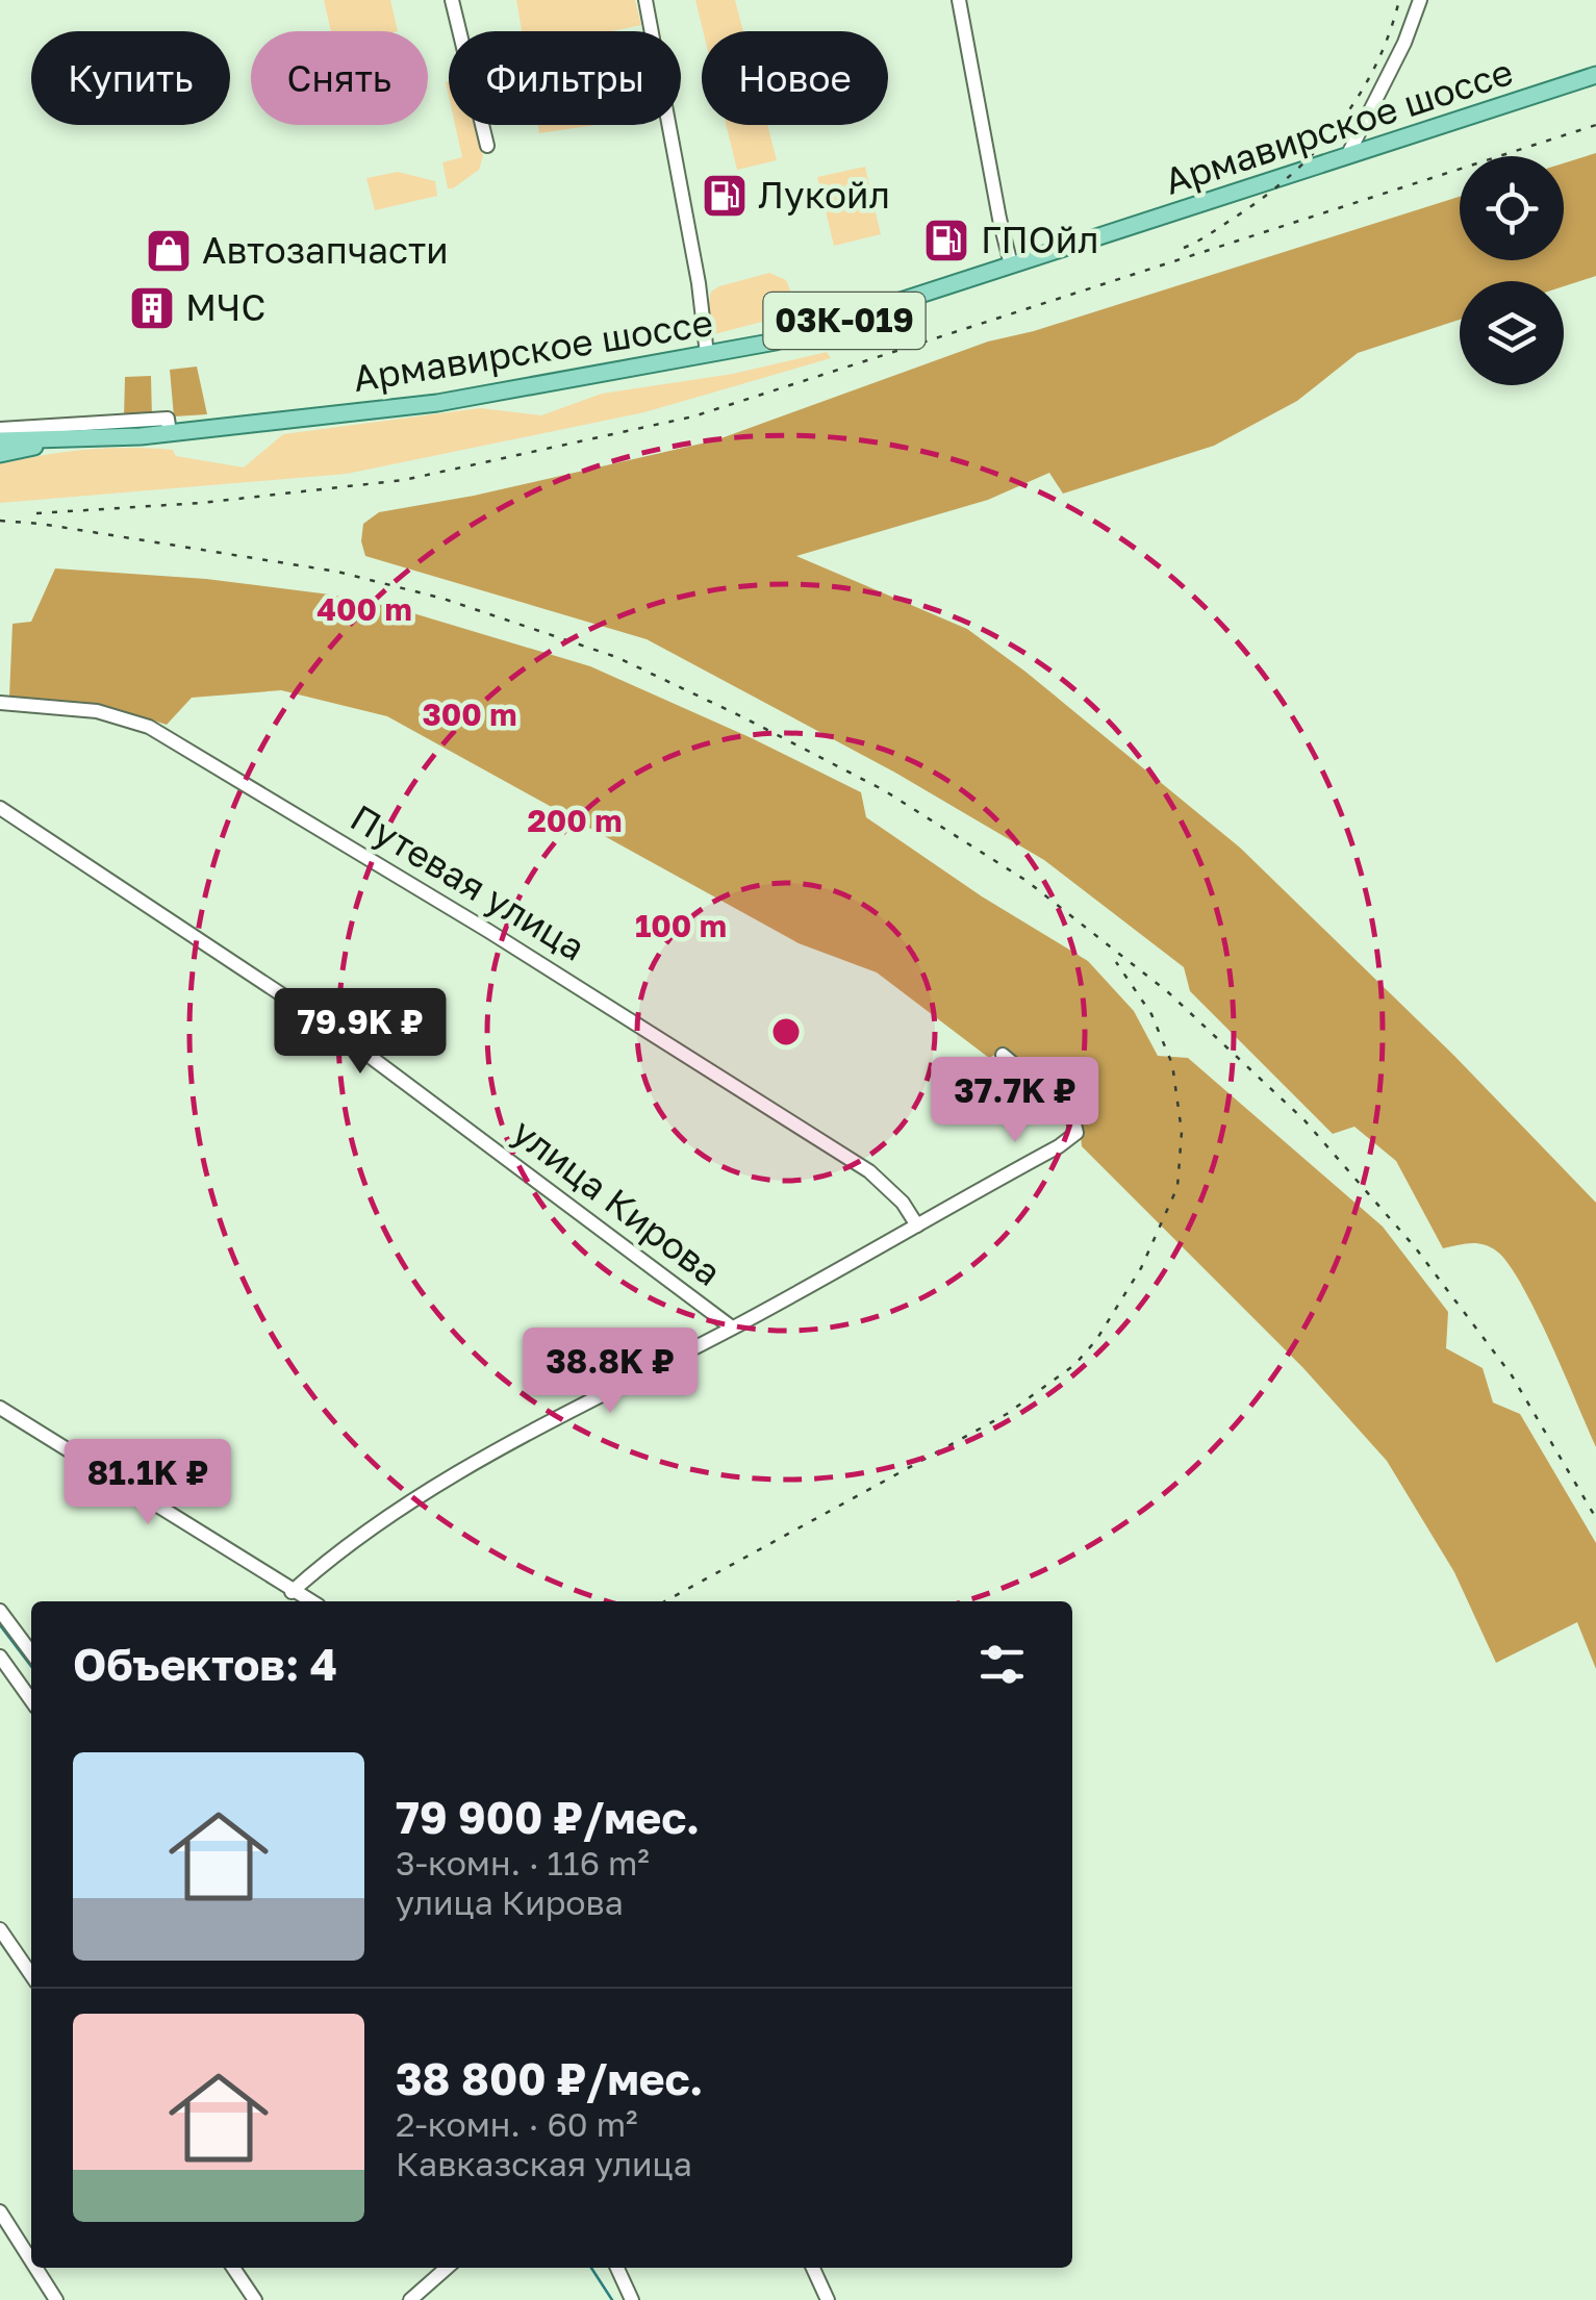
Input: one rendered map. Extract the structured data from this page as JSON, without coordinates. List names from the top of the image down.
{
  "streets": {
    "main road": ["Армавирское шоссе", "03К-019"],
    "street": ["Путевая улица", "улица Кирова"]
  },
  "places": {
    "fuel station": ["Лукойл", "ГПОйл"],
    "shop": ["Автозапчасти"],
    "building": ["МЧС"]
  },
  "page": {
    "chip": [
      "Купить",
      "Снять",
      "Фильтры",
      "Новое"
    ],
    "price": [
      "79.9K ₽",
      "37.7K ₽",
      "38.8K ₽",
      "81.1K ₽"
    ],
    "heading": "Объектов: 4",
    "list": [
      {
        "name": "79 900 ₽/мес.",
        "note": "3-комн. · 116 m² · улица Кирова"
      },
      {
        "name": "38 800 ₽/мес.",
        "note": "2-комн. · 60 m² · Кавказская улица"
      }
    ]
  },
  "rings": [
    "400 m",
    "300 m",
    "200 m",
    "100 m"
  ]
}
